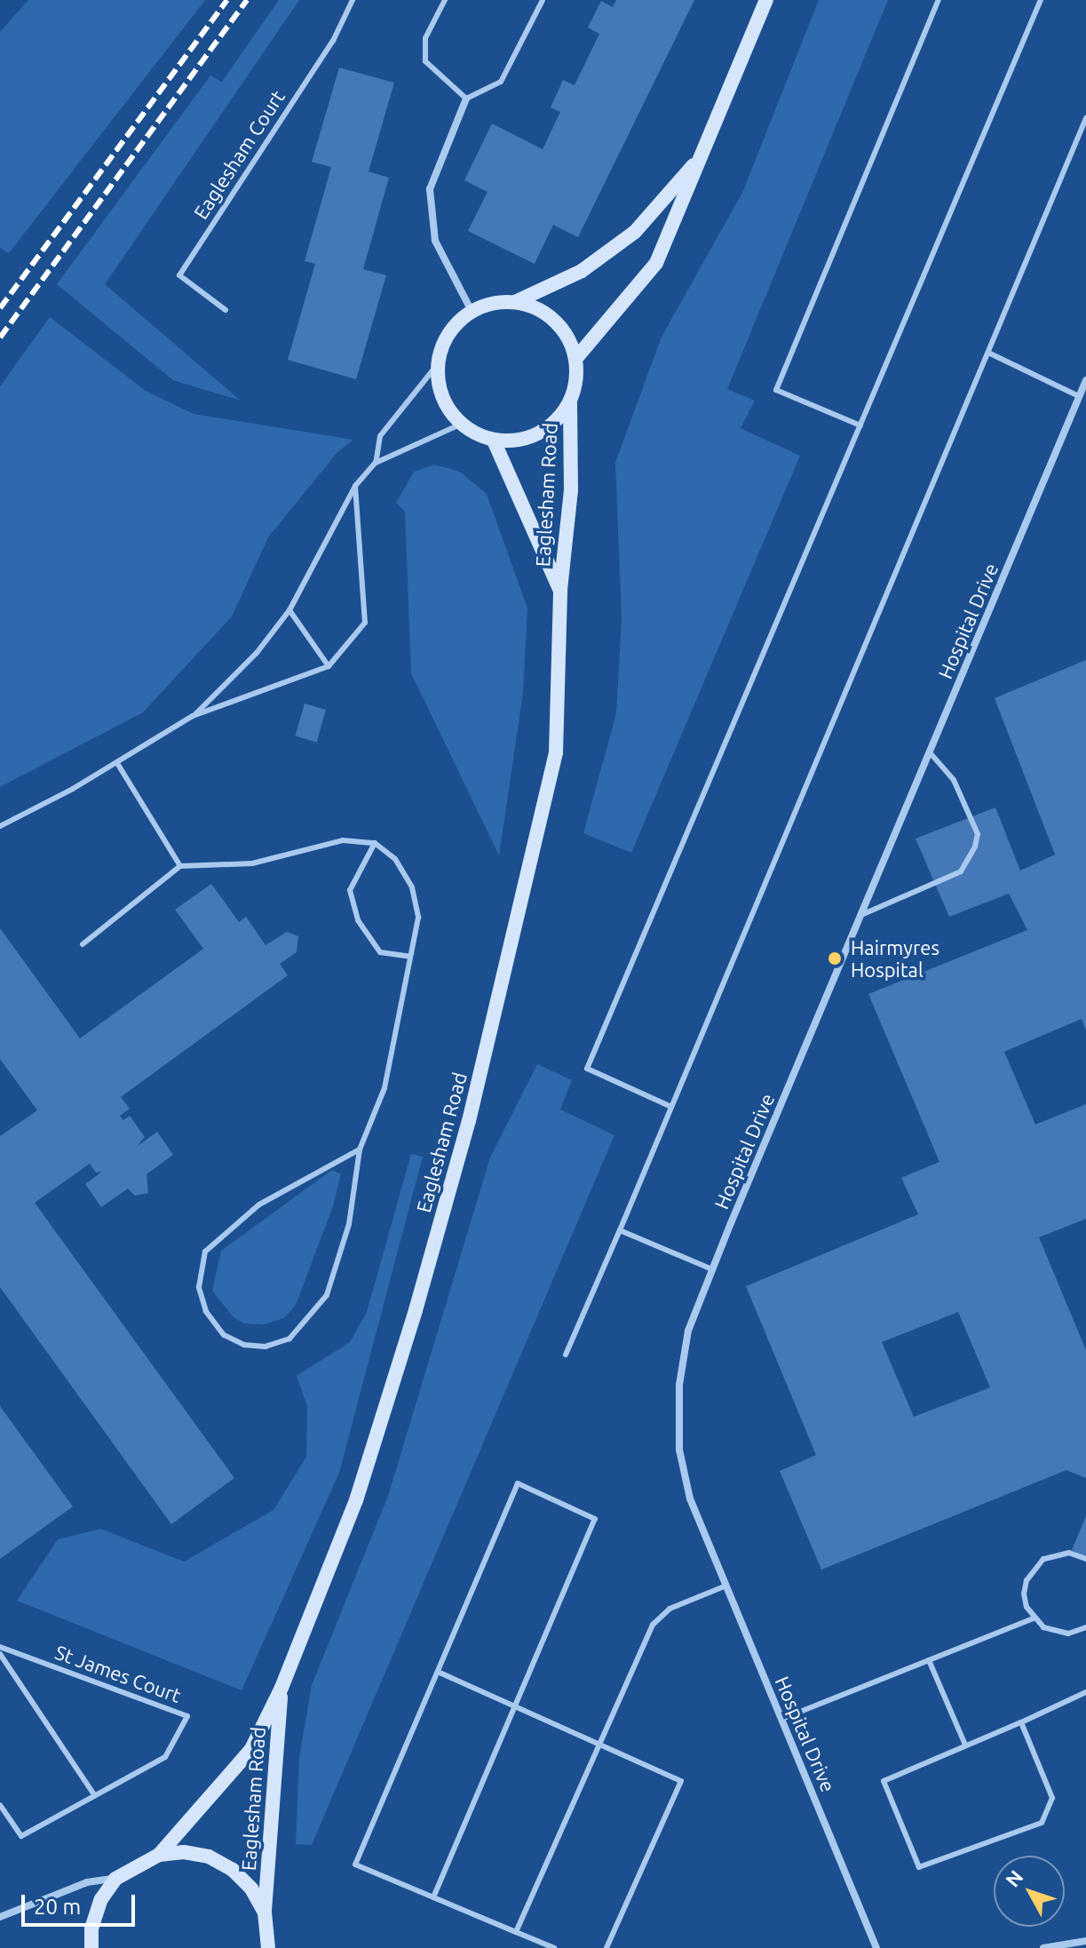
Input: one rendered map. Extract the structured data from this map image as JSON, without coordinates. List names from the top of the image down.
{
  "streets": {
    "main road": ["Eaglesham Road"],
    "street": ["Hospital Drive"],
    "lane": ["Eaglesham Court", "St James Court"]
  },
  "places": ["Hairmyres Hospital"],
  "scale_bar": "20 m",
  "north": "top left"
}
